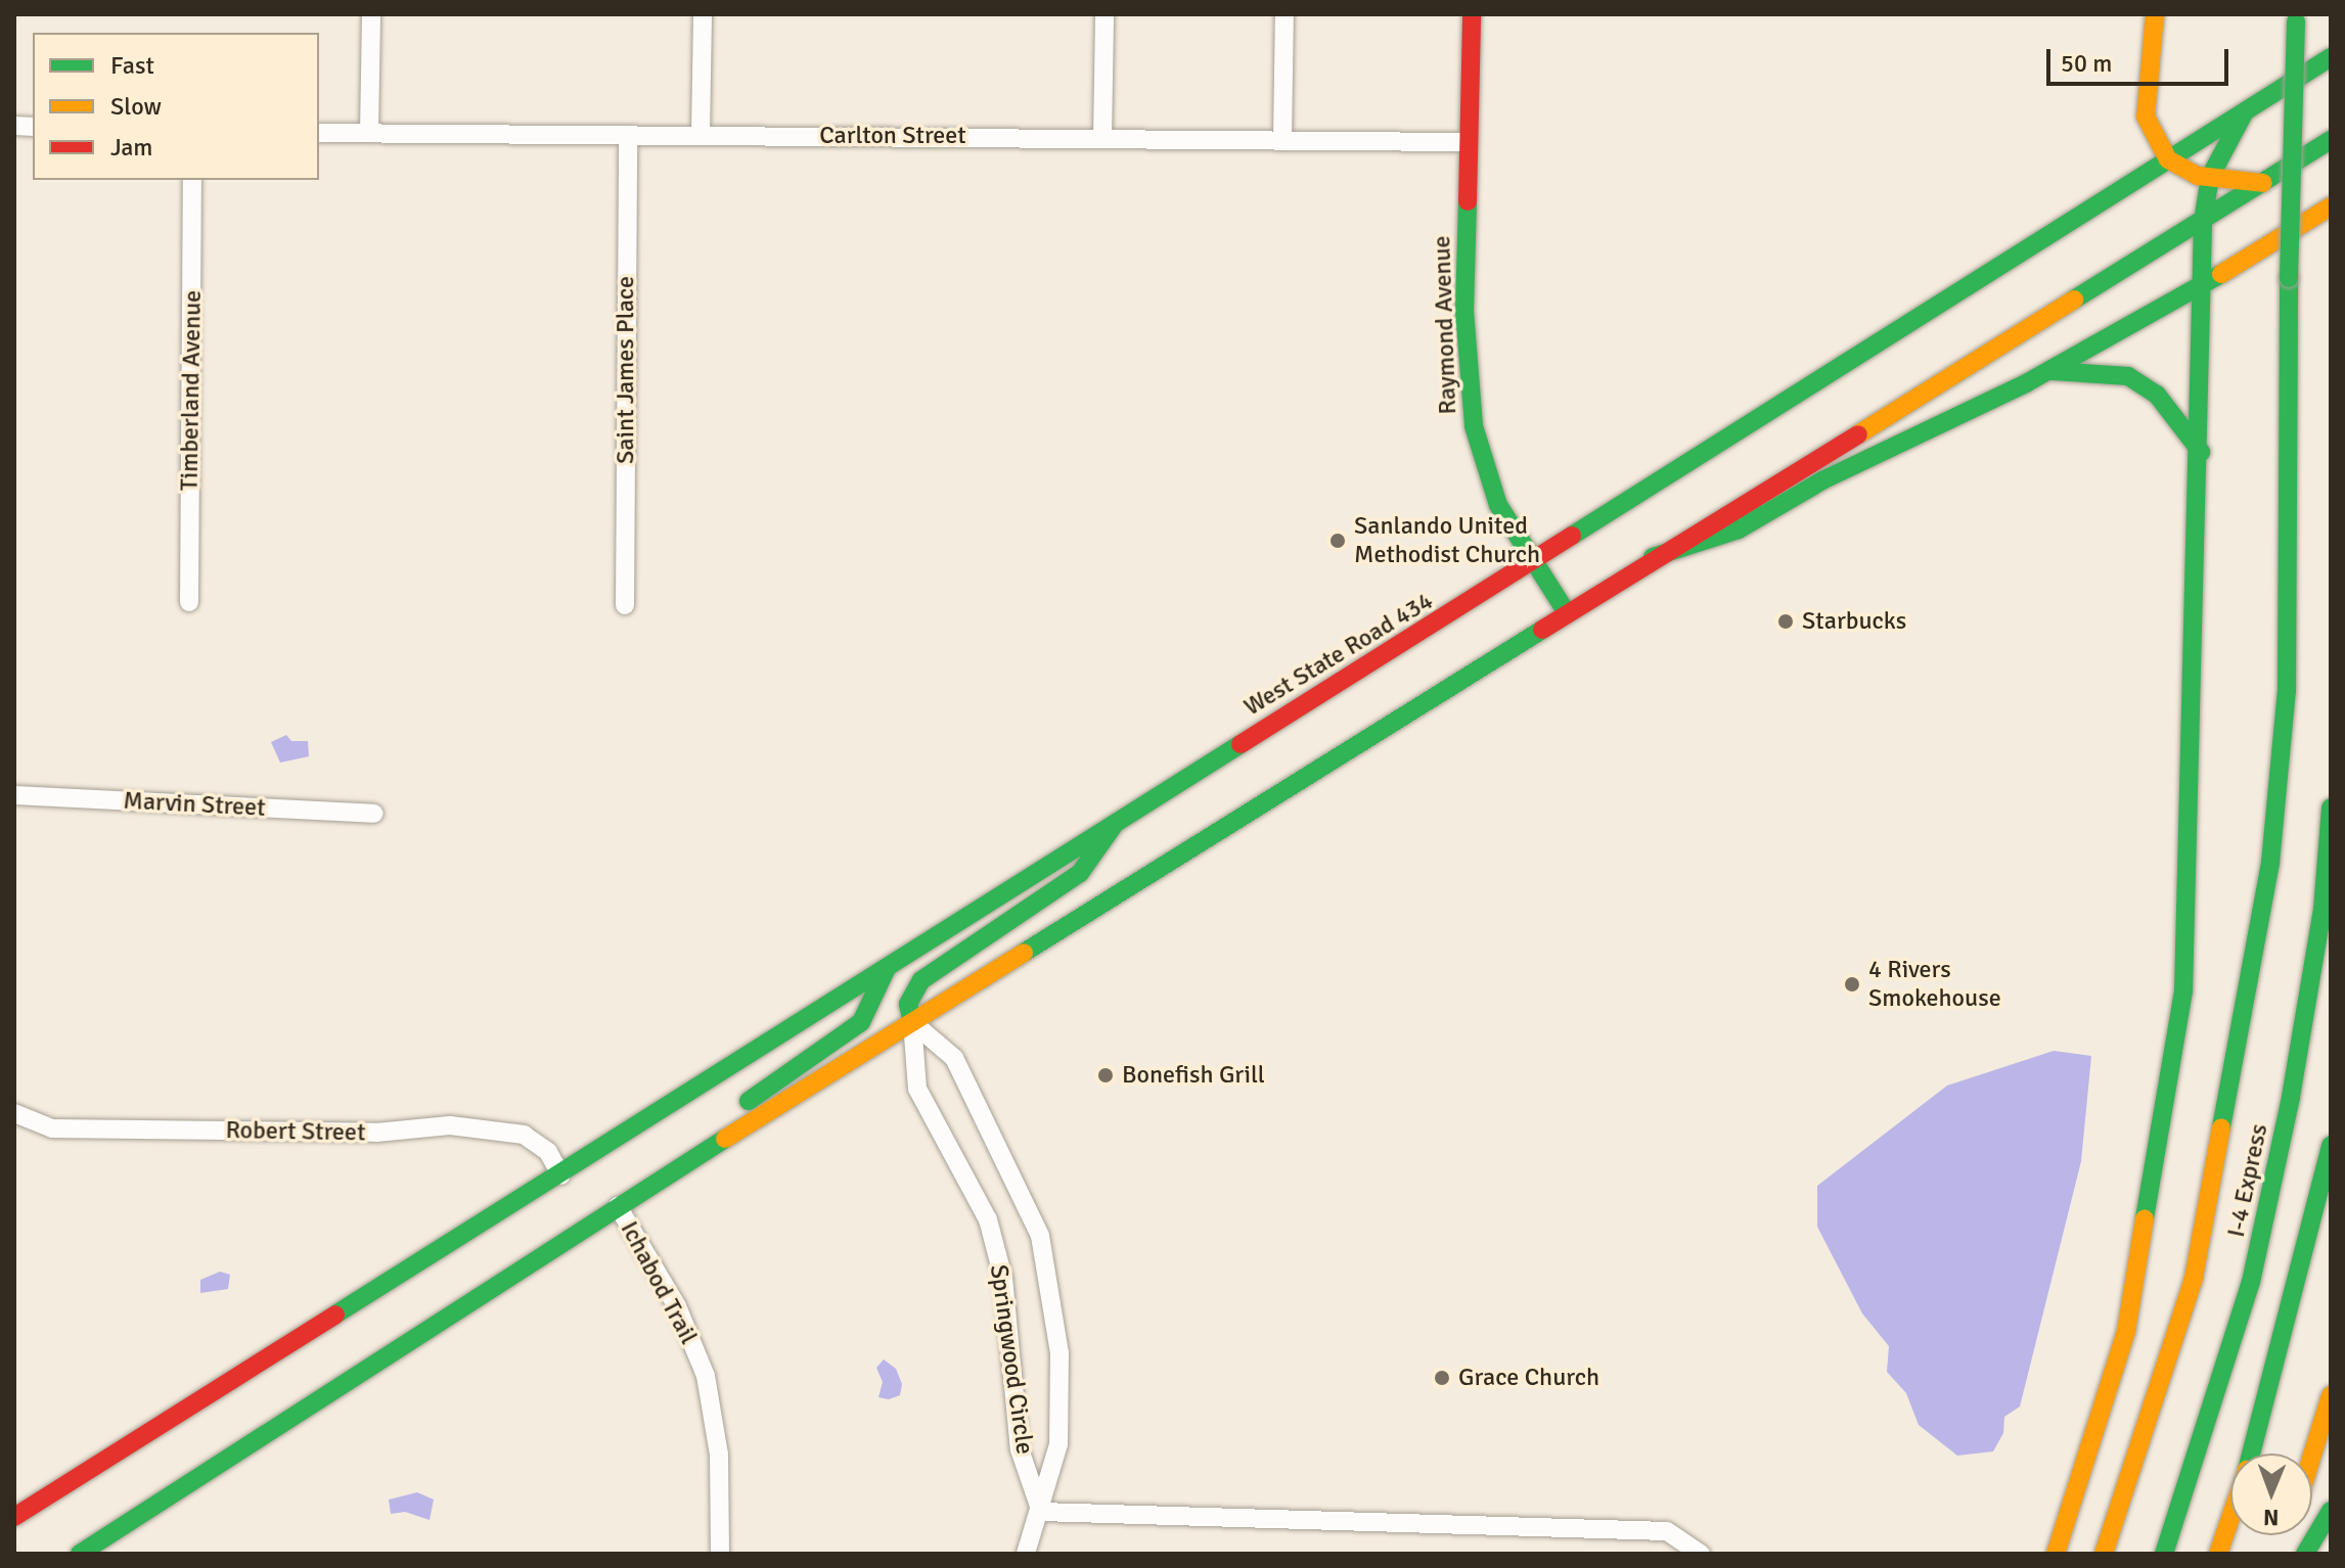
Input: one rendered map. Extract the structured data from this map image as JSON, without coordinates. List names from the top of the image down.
{
  "streets": {
    "main road": ["Raymond Avenue", "West State Road 434", "I-4 Express"],
    "street": [
      "Carlton Street",
      "Saint James Place",
      "Timberland Avenue",
      "Marvin Street",
      "Robert Street",
      "Ichabod Trail",
      "Springwood Circle"
    ]
  },
  "crossings": [
    ["Carlton Street", "Raymond Avenue"],
    ["Carlton Street", "Saint James Place"],
    ["Raymond Avenue", "West State Road 434"],
    ["West State Road 434", "Robert Street"]
  ],
  "places": [
    "Sanlando United Methodist Church",
    "Starbucks",
    "4 Rivers Smokehouse",
    "Bonefish Grill",
    "Grace Church"
  ],
  "legend": ["Fast", "Slow", "Jam"],
  "scale_bar": "50 m",
  "north": "bottom"
}
